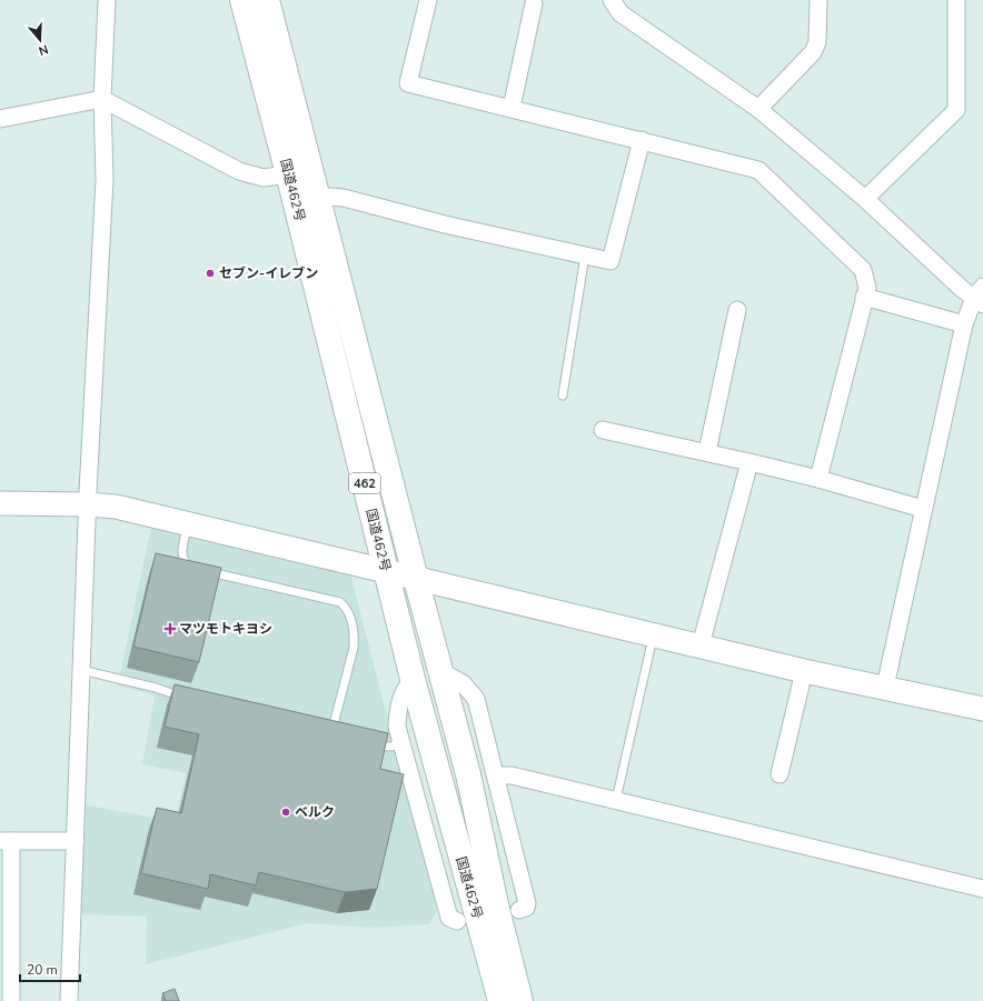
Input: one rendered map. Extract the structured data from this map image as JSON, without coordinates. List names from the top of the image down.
{
  "streets": {
    "highway": ["国道462号", "462"]
  },
  "places": {
    "other": ["セブン-イレブン", "ベルク"],
    "health": ["マツモトキヨシ"]
  },
  "scale_bar": "20 m",
  "north": "bottom"
}
